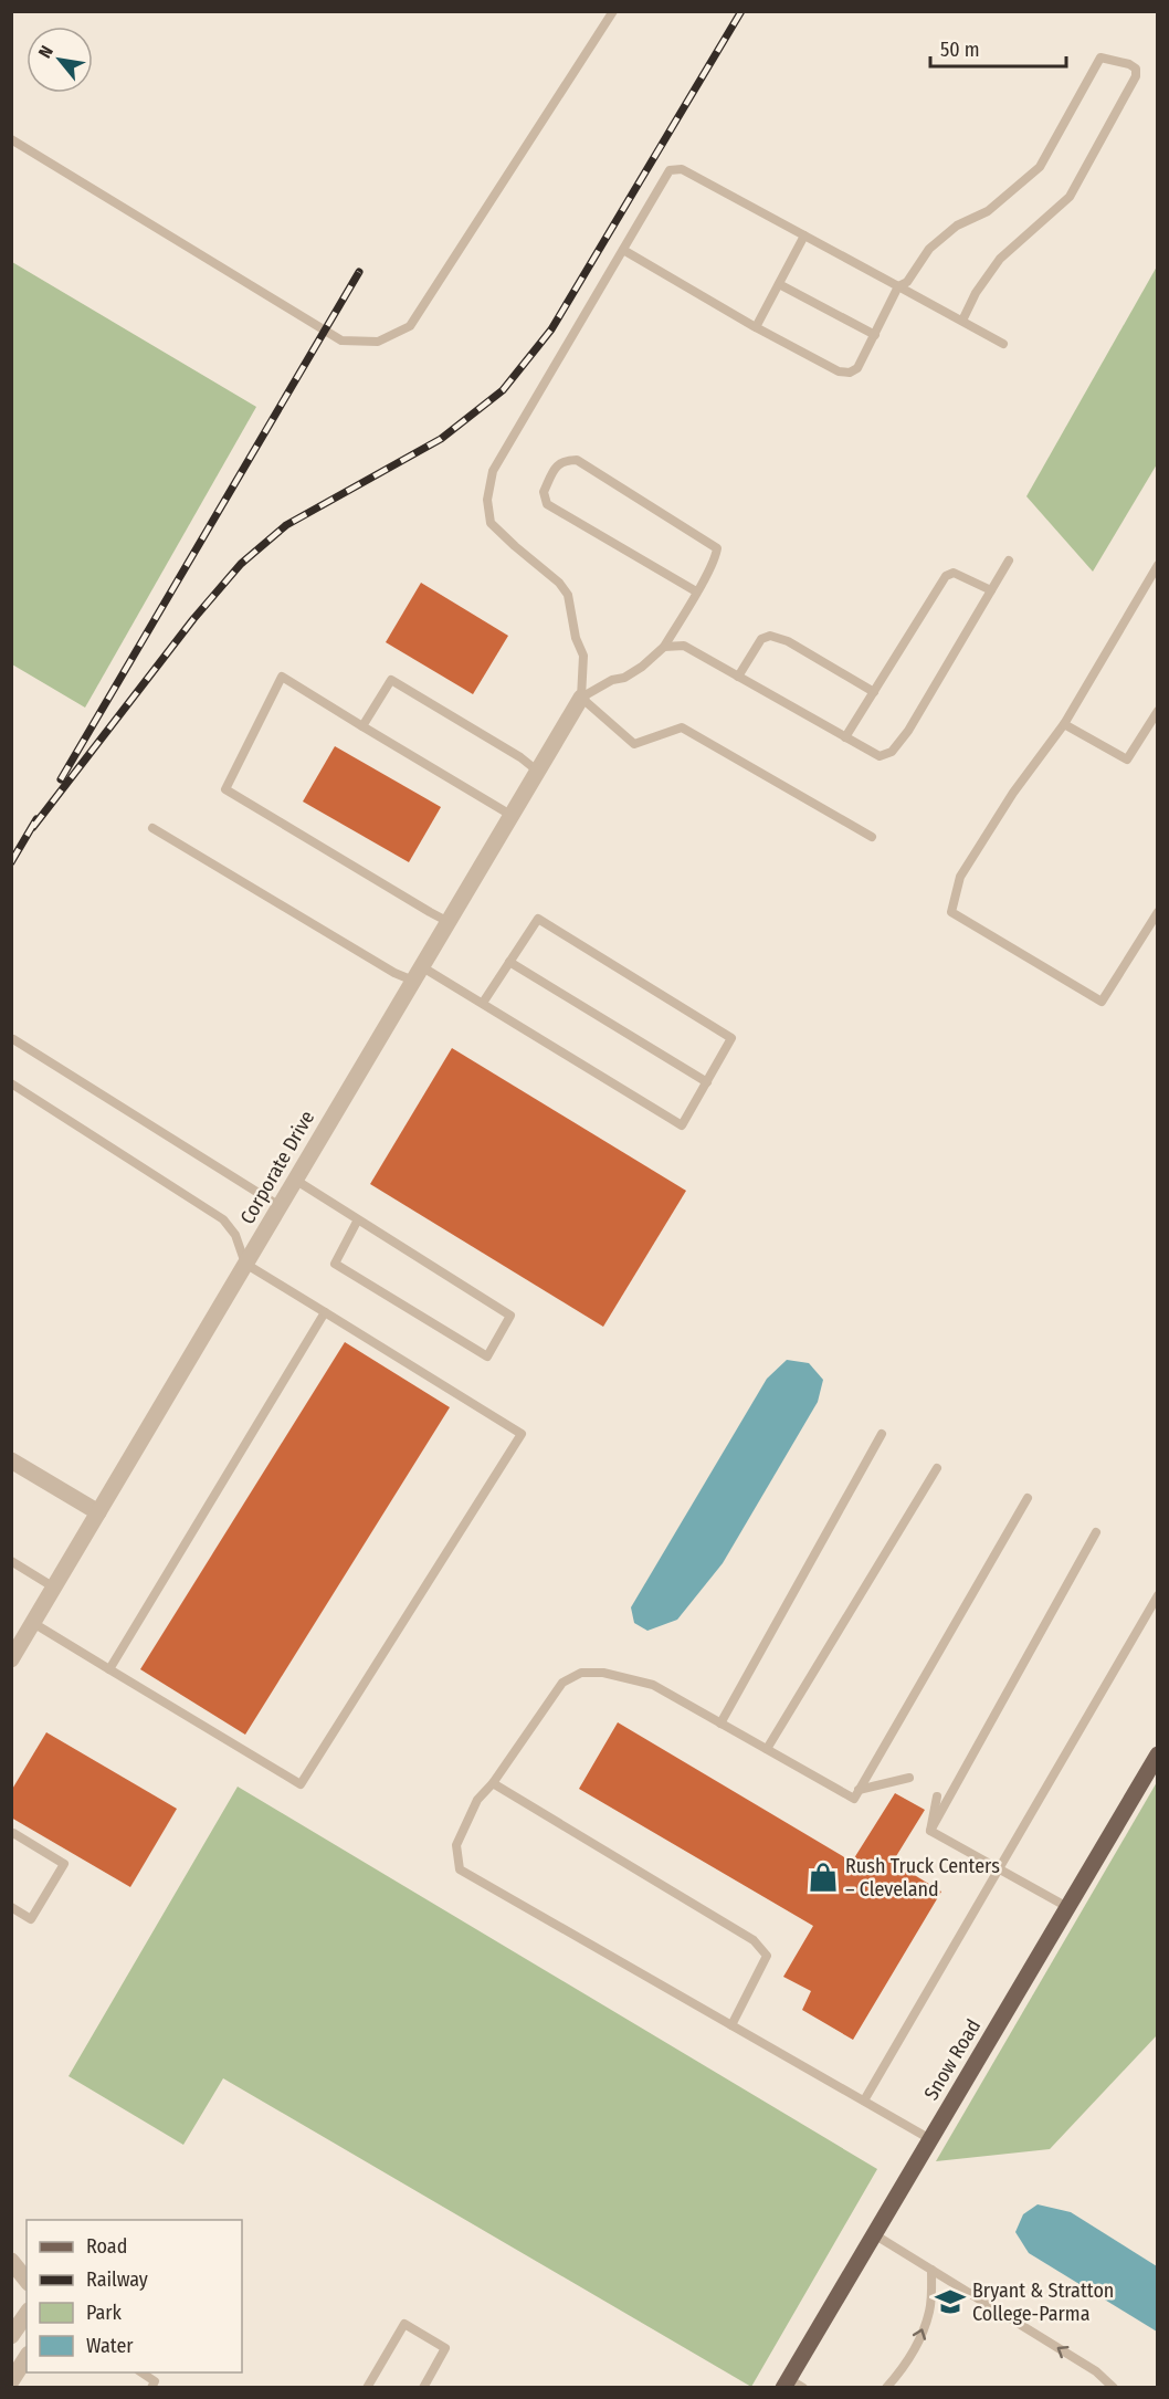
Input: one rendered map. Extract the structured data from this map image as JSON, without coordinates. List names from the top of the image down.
{
  "streets": {
    "main road": ["Snow Road"],
    "street": ["Corporate Drive"]
  },
  "places": {
    "shop": ["Rush Truck Centers – Cleveland"],
    "school or university": ["Bryant & Stratton College-Parma"]
  },
  "legend": [
    "Road",
    "Railway",
    "Park",
    "Water"
  ],
  "scale_bar": "50 m",
  "north": "top left"
}
